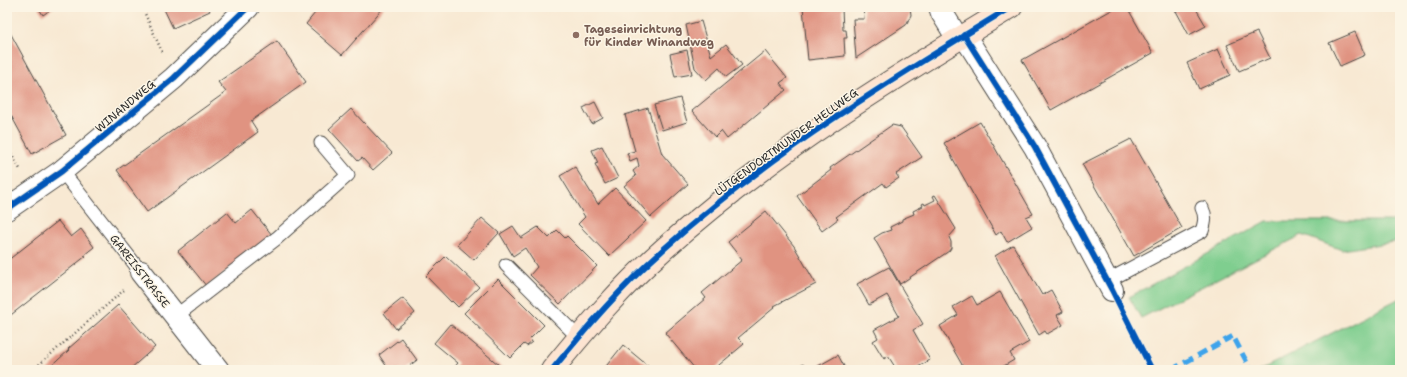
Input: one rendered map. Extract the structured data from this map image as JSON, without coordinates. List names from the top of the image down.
{
  "streets": {
    "main road": ["LÜTGENDORTMUNDER HELLWEG"],
    "street": ["WINANDWEG", "GAREISSTRASSE"]
  },
  "crossings": [
    ["WINANDWEG", "GAREISSTRASSE"]
  ],
  "places": ["Tageseinrichtung für Kinder Winandweg"]
}
